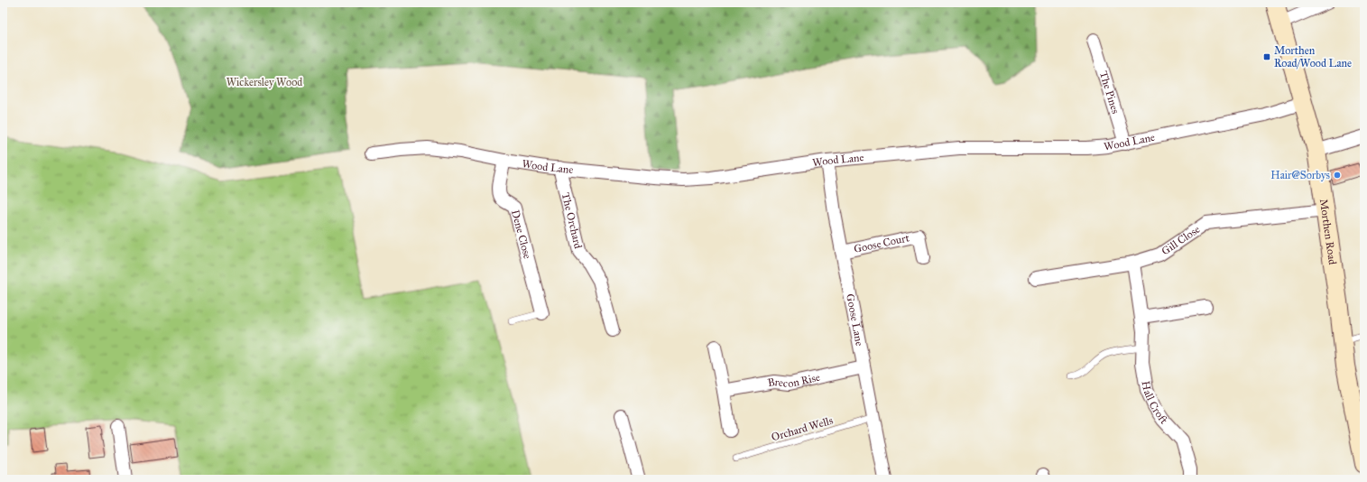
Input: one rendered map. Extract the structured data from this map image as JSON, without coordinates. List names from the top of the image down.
{
  "streets": {
    "main road": ["Morthen Road"],
    "street": [
      "The Pines",
      "Wood Lane",
      "The Orchard",
      "Dene Close",
      "Gill Close",
      "Goose Court",
      "Goose Lane",
      "Brecon Rise",
      "Hall Croft"
    ],
    "lane": ["Orchard Wells"]
  },
  "crossings": [
    ["The Pines", "Wood Lane"],
    ["Wood Lane", "The Orchard"],
    ["Wood Lane", "Morthen Road"],
    ["Wood Lane", "Dene Close"],
    ["Wood Lane", "Goose Lane"],
    ["Morthen Road", "Gill Close"],
    ["Gill Close", "Hall Croft"],
    ["Goose Court", "Goose Lane"],
    ["Goose Lane", "Brecon Rise"],
    ["Goose Lane", "Orchard Wells"]
  ],
  "parks": ["Wickersley Wood"],
  "places": {
    "transit": ["Morthen Road/Wood Lane"],
    "other": ["Hair@Sorbys"]
  }
}
